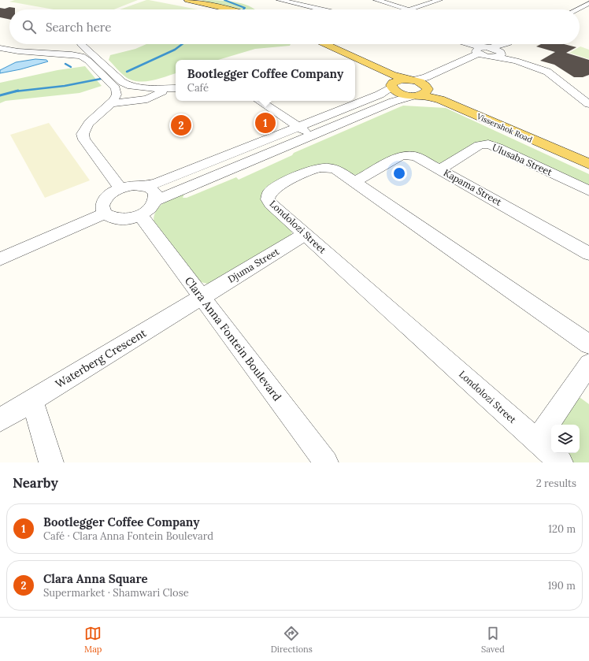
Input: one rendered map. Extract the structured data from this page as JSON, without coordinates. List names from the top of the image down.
{
  "streets": {
    "main road": ["Vissershok Road"],
    "street": [
      "Ulusaba Street",
      "Kapama Street",
      "Londolozi Street",
      "Djuma Street",
      "Clara Anna Fontein Boulevard",
      "Waterberg Crescent"
    ]
  },
  "crossings": [
    ["Ulusaba Street", "Kapama Street"],
    ["Kapama Street", "Londolozi Street"],
    ["Londolozi Street", "Djuma Street"],
    ["Djuma Street", "Clara Anna Fontein Boulevard"],
    ["Djuma Street", "Waterberg Crescent"],
    ["Clara Anna Fontein Boulevard", "Waterberg Crescent"]
  ],
  "page": {
    "search": "Search here",
    "popup": ["Bootlegger Coffee Company", "Café"],
    "pins": ["1", "2"],
    "heading": ["Nearby", "2 results"],
    "list": [
      {
        "mark": "1",
        "name": "Bootlegger Coffee Company",
        "note": "Café · Clara Anna Fontein Boulevard",
        "value": "120 m"
      },
      {
        "mark": "2",
        "name": "Clara Anna Square",
        "note": "Supermarket · Shamwari Close",
        "value": "190 m"
      }
    ],
    "nav": ["Map", "Directions", "Saved"]
  }
}
